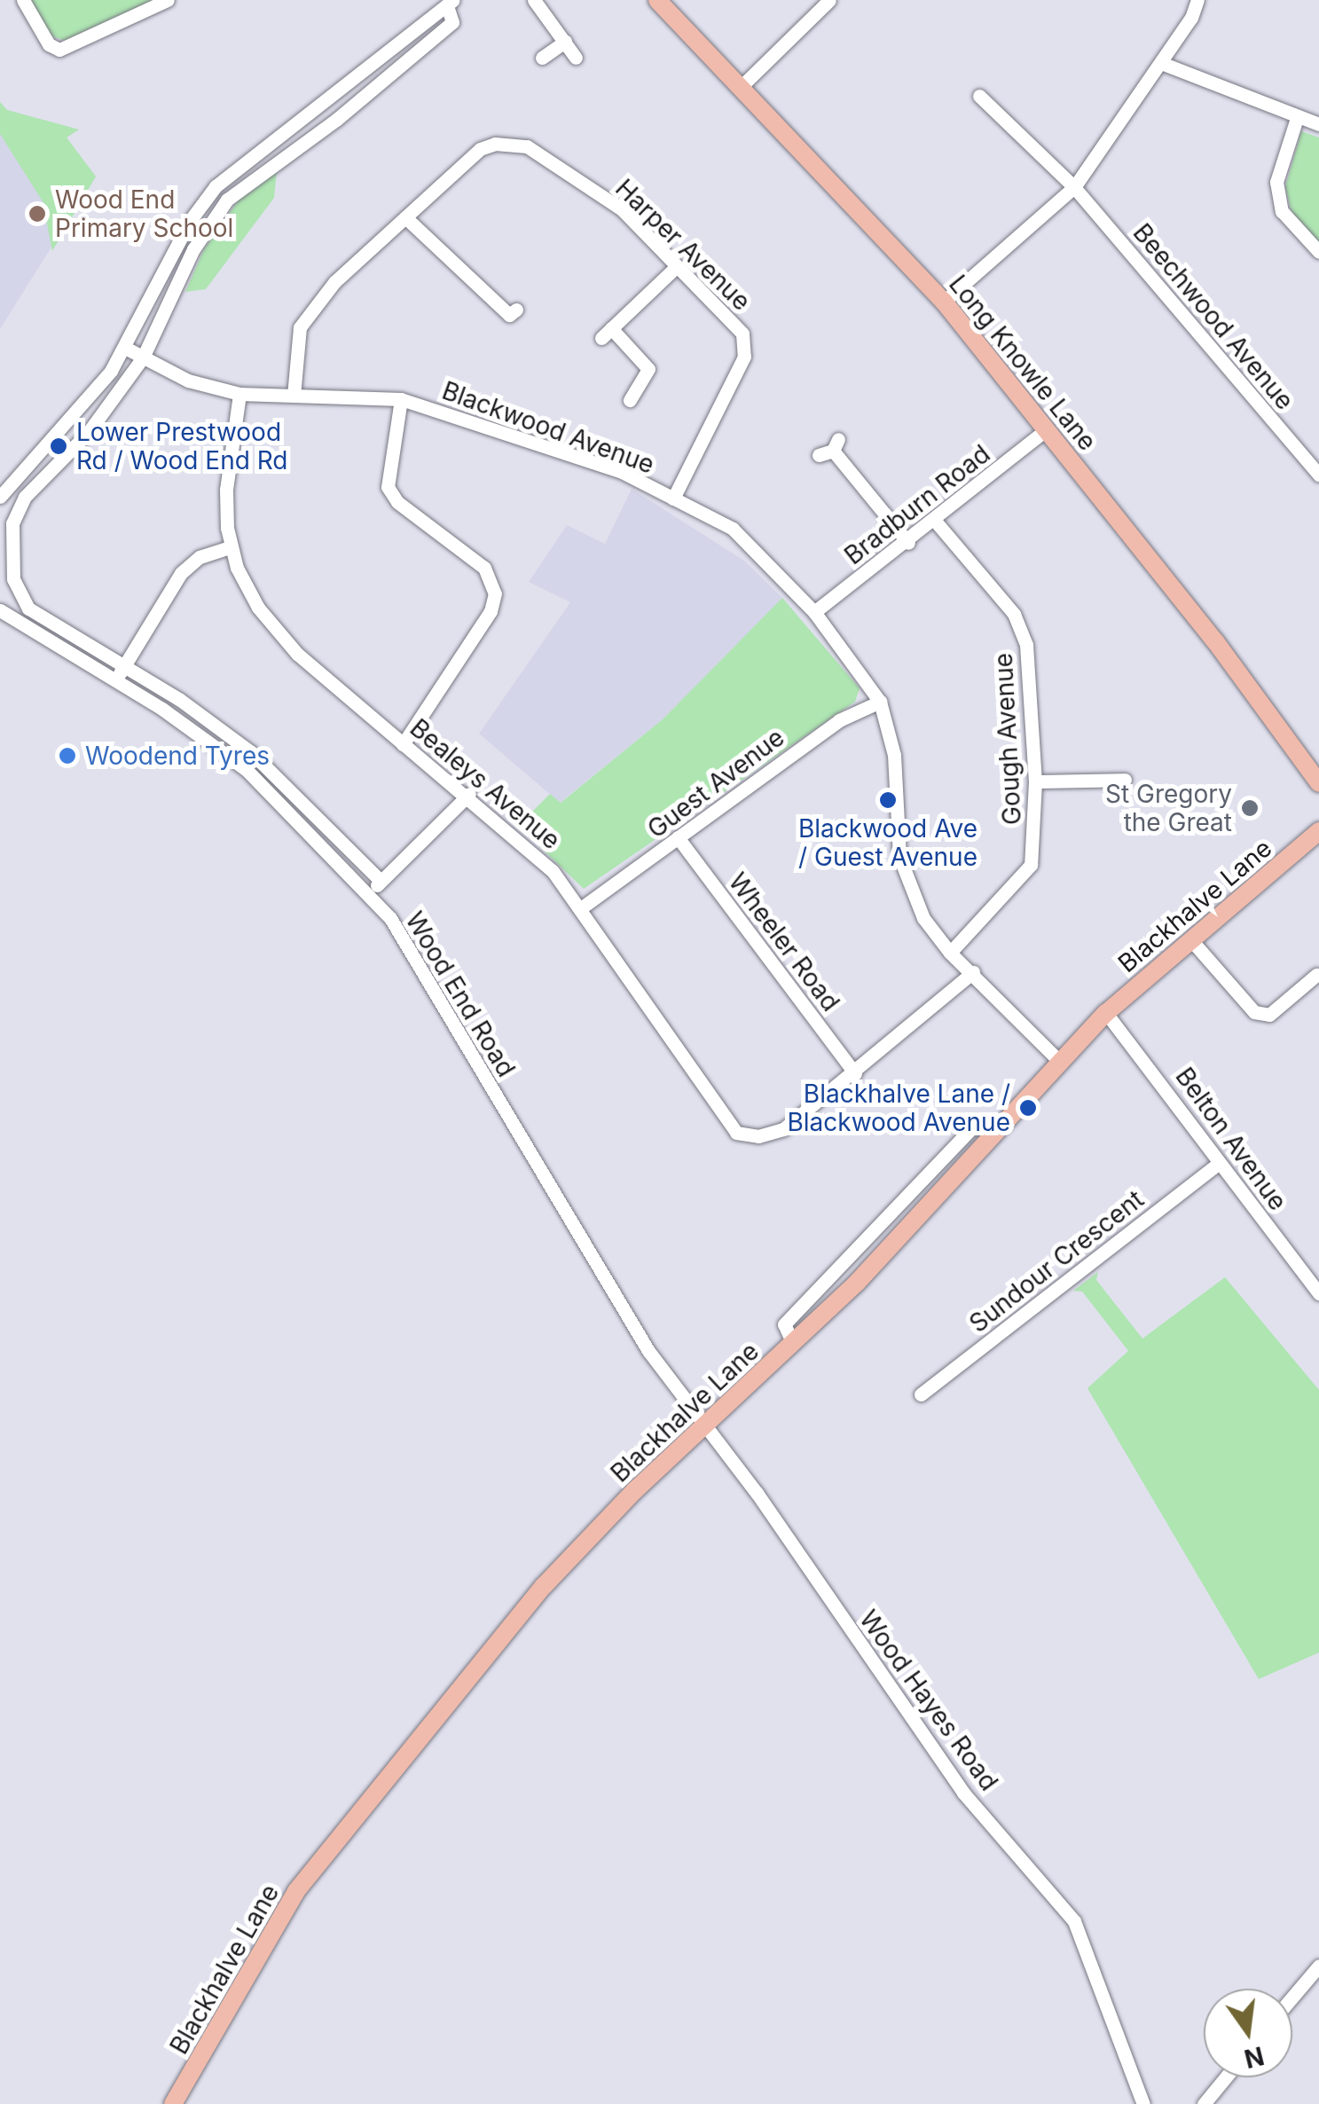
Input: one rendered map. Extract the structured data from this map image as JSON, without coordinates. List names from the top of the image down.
{
  "streets": {
    "main road": ["Long Knowle Lane", "Blackhalve Lane"],
    "street": [
      "Harper Avenue",
      "Beechwood Avenue",
      "Blackwood Avenue",
      "Bradburn Road",
      "Gough Avenue",
      "Guest Avenue",
      "Bealeys Avenue",
      "Wheeler Road",
      "Wood End Road",
      "Belton Avenue",
      "Sundour Crescent",
      "Wood Hayes Road"
    ]
  },
  "crossings": [
    ["Harper Avenue", "Blackwood Avenue"],
    ["Long Knowle Lane", "Bradburn Road"],
    ["Blackwood Avenue", "Bradburn Road"],
    ["Blackwood Avenue", "Gough Avenue"],
    ["Blackwood Avenue", "Guest Avenue"],
    ["Blackwood Avenue", "Bealeys Avenue"],
    ["Blackwood Avenue", "Blackhalve Lane"],
    ["Bradburn Road", "Gough Avenue"],
    ["Guest Avenue", "Bealeys Avenue"],
    ["Guest Avenue", "Wheeler Road"],
    ["Bealeys Avenue", "Wheeler Road"],
    ["Blackhalve Lane", "Wood End Road"],
    ["Blackhalve Lane", "Belton Avenue"],
    ["Blackhalve Lane", "Wood Hayes Road"],
    ["Wood End Road", "Wood Hayes Road"],
    ["Belton Avenue", "Sundour Crescent"]
  ],
  "places": [
    "Wood End Primary School",
    "Lower Prestwood Rd / Wood End Rd",
    "Woodend Tyres",
    "Blackwood Ave / Guest Avenue",
    "St Gregory the Great",
    "Blackhalve Lane / Blackwood Avenue"
  ],
  "north": "bottom"
}
